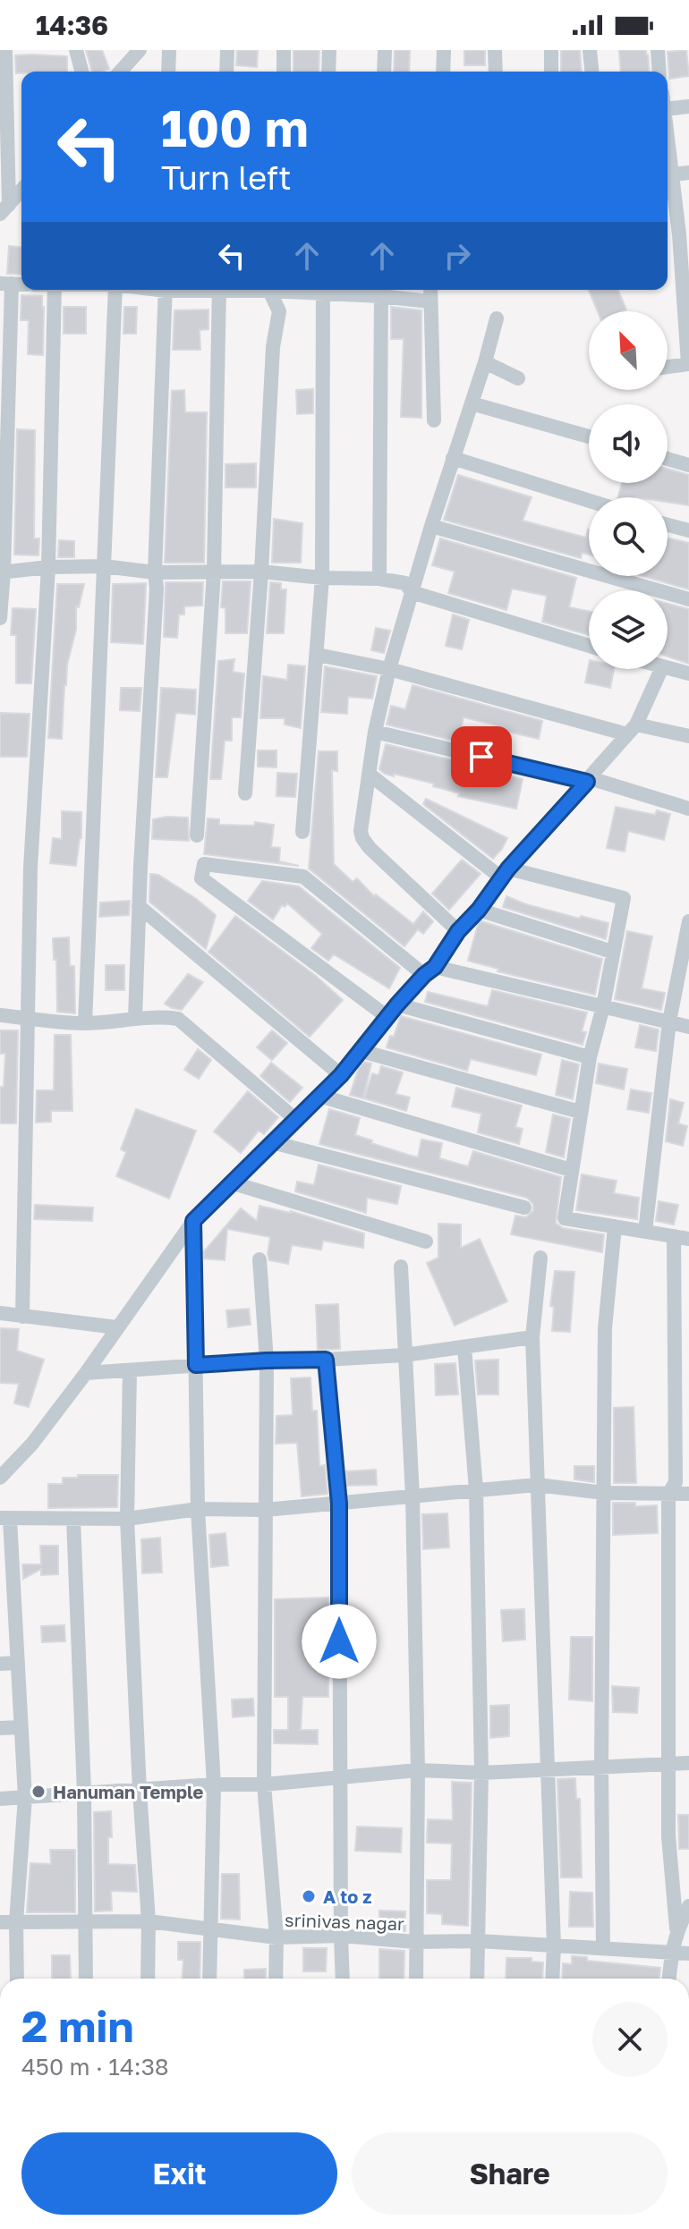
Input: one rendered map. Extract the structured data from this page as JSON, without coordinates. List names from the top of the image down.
{
  "streets": {
    "street": ["srinivas nagar"]
  },
  "places": ["Hanuman Temple", "A to z"],
  "north": "top left",
  "page": {
    "status": "14:36",
    "turn": ["100 m", "Turn left"],
    "heading": ["2 min", "450 m · 14:38"],
    "buttons": ["Exit", "Share"]
  }
}
